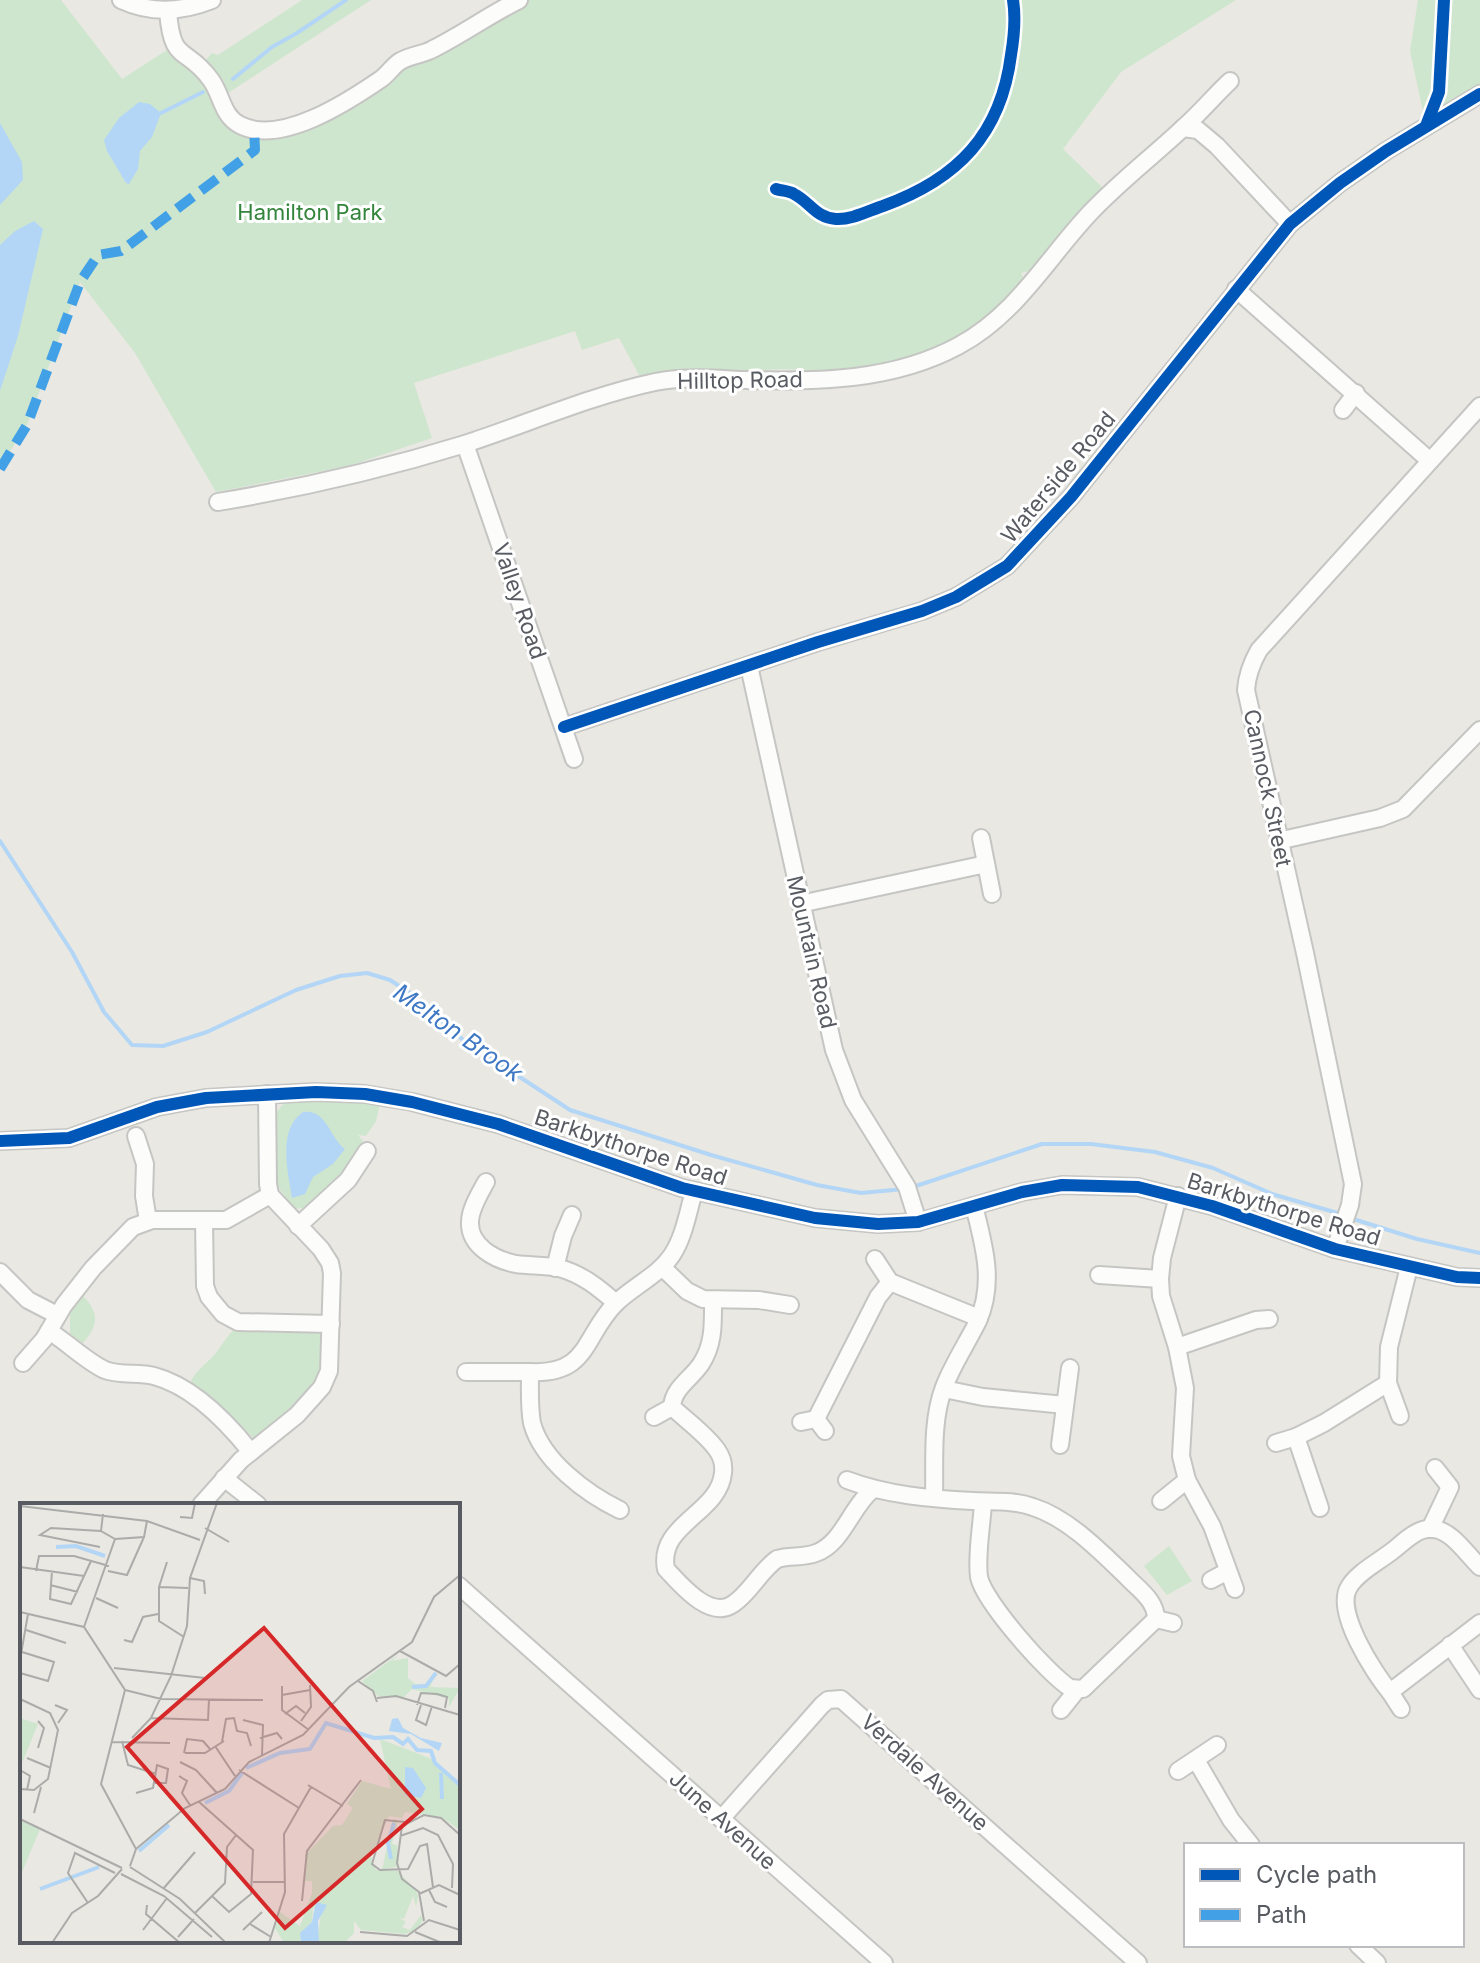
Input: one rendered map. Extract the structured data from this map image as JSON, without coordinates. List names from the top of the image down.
{
  "streets": {
    "street": [
      "Hilltop Road",
      "Waterside Road",
      "Valley Road",
      "Cannock Street",
      "Mountain Road",
      "Barkbythorpe Road",
      "Verdale Avenue",
      "June Avenue"
    ]
  },
  "crossings": [
    ["Hilltop Road", "Valley Road"],
    ["Waterside Road", "Valley Road"],
    ["Waterside Road", "Mountain Road"],
    ["Cannock Street", "Barkbythorpe Road"],
    ["Mountain Road", "Barkbythorpe Road"],
    ["Verdale Avenue", "June Avenue"]
  ],
  "water": ["Melton Brook"],
  "parks": ["Hamilton Park"],
  "legend": ["Cycle path", "Path"]
}
